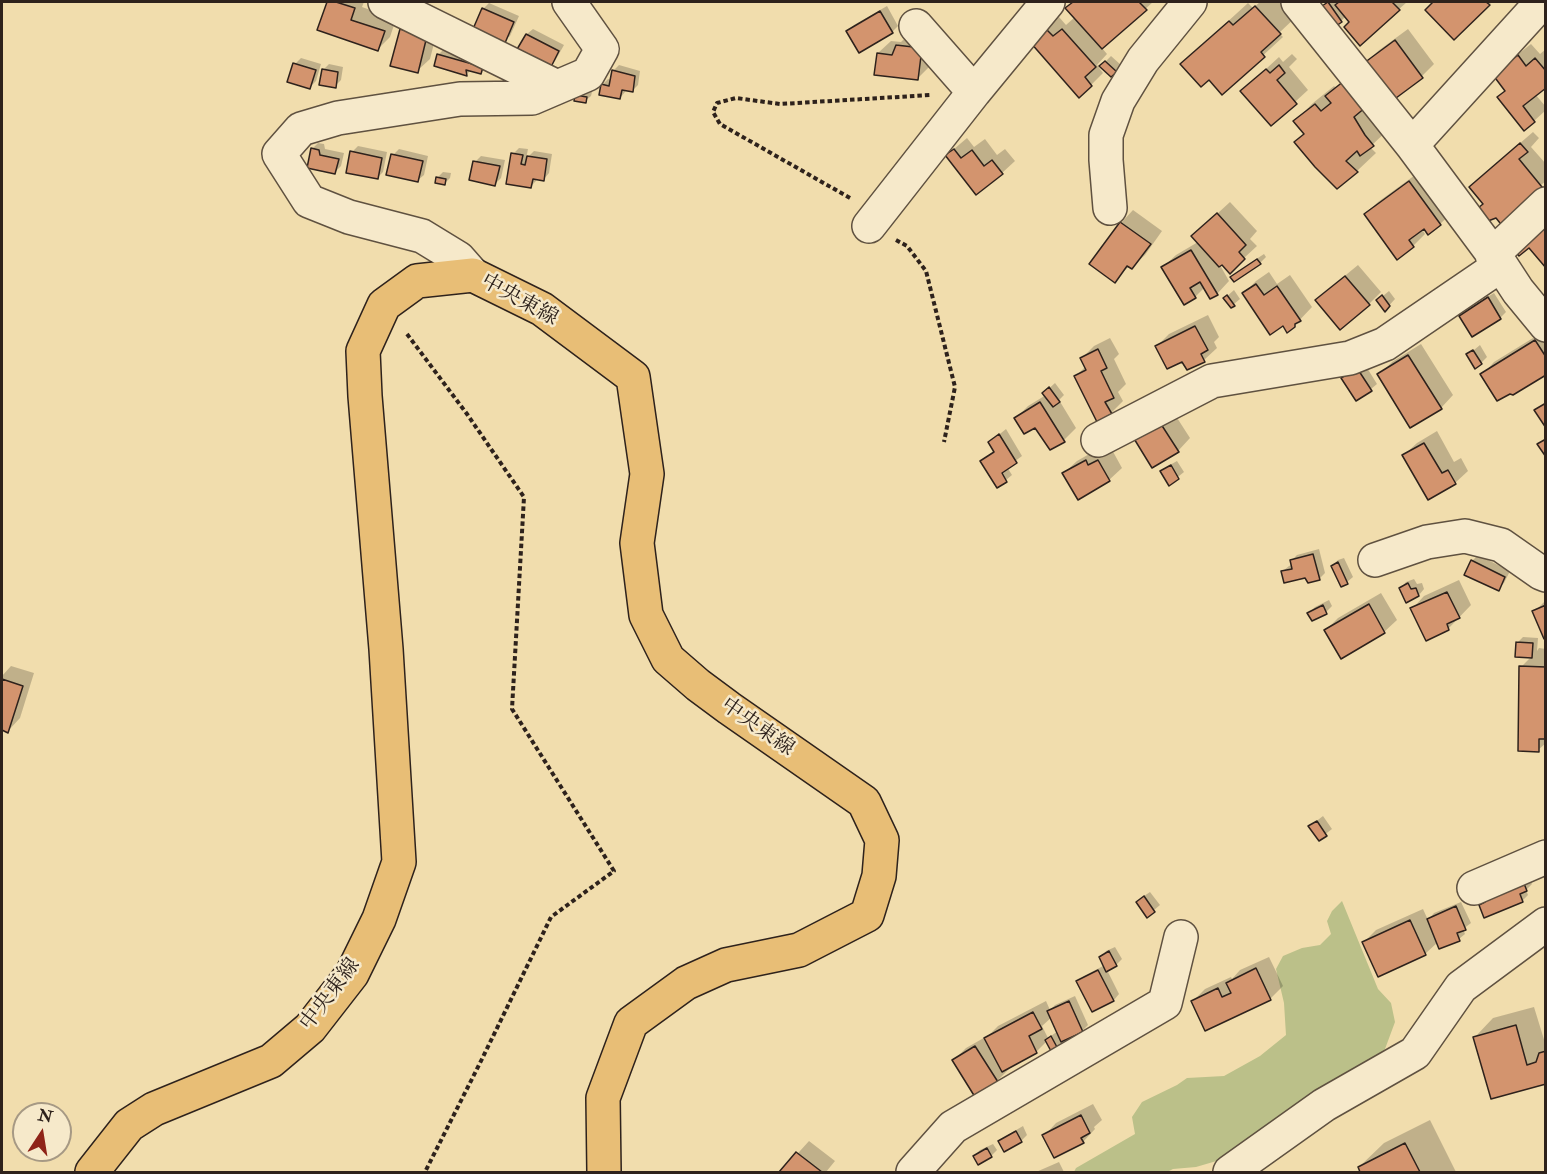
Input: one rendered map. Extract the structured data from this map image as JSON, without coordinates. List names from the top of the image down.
{
  "streets": {
    "main road": ["中央東線"]
  },
  "north": "top"
}
